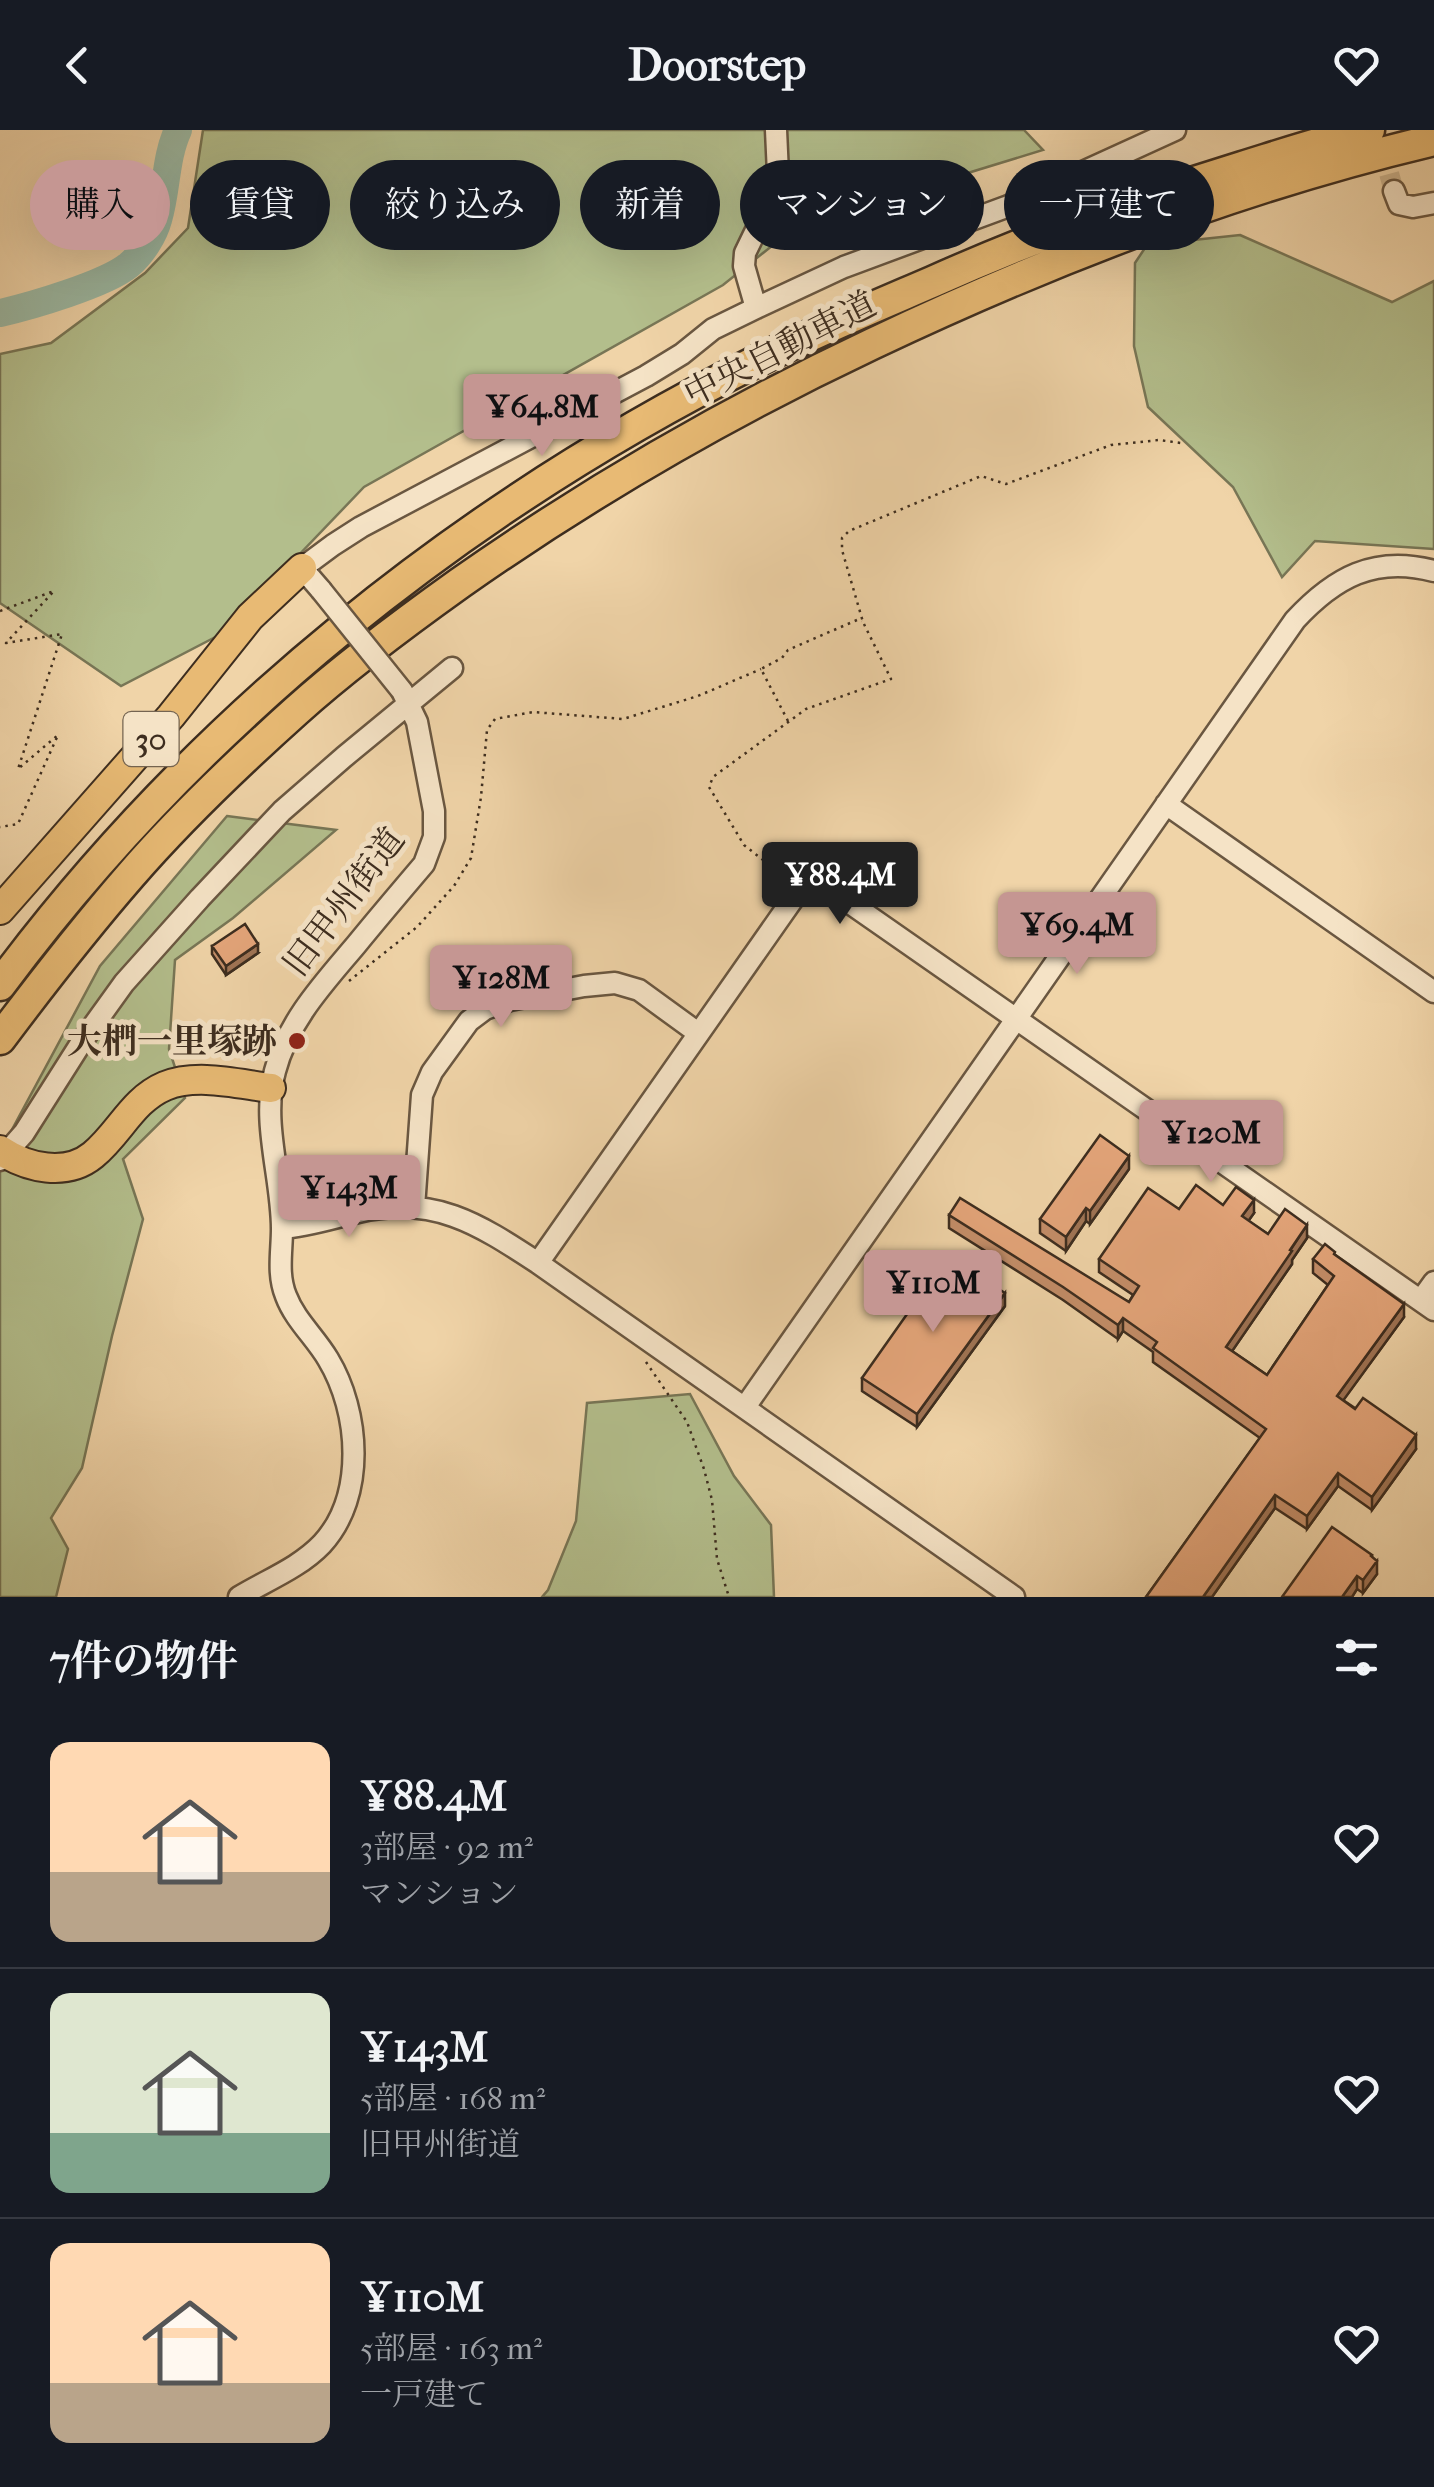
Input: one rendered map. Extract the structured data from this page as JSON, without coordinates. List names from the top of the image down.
{
  "streets": {
    "highway": ["中央自動車道"],
    "main road": ["30"],
    "street": ["旧甲州街道"]
  },
  "crossings": [
    ["30", "旧甲州街道"]
  ],
  "places": ["大椚一里塚跡"],
  "page": {
    "header": "Doorstep",
    "chip": [
      "購入",
      "賃貸",
      "絞り込み",
      "新着",
      "マンション",
      "一戸建て"
    ],
    "price": [
      "¥64.8M",
      "¥88.4M",
      "¥69.4M",
      "¥128M",
      "¥120M",
      "¥143M",
      "¥110M"
    ],
    "heading": "7件の物件",
    "list": [
      {
        "name": "¥88.4M",
        "note": "3部屋 · 92 m² · マンション"
      },
      {
        "name": "¥143M",
        "note": "5部屋 · 168 m² · 旧甲州街道"
      },
      {
        "name": "¥110M",
        "note": "5部屋 · 163 m² · 一戸建て"
      }
    ]
  }
}
